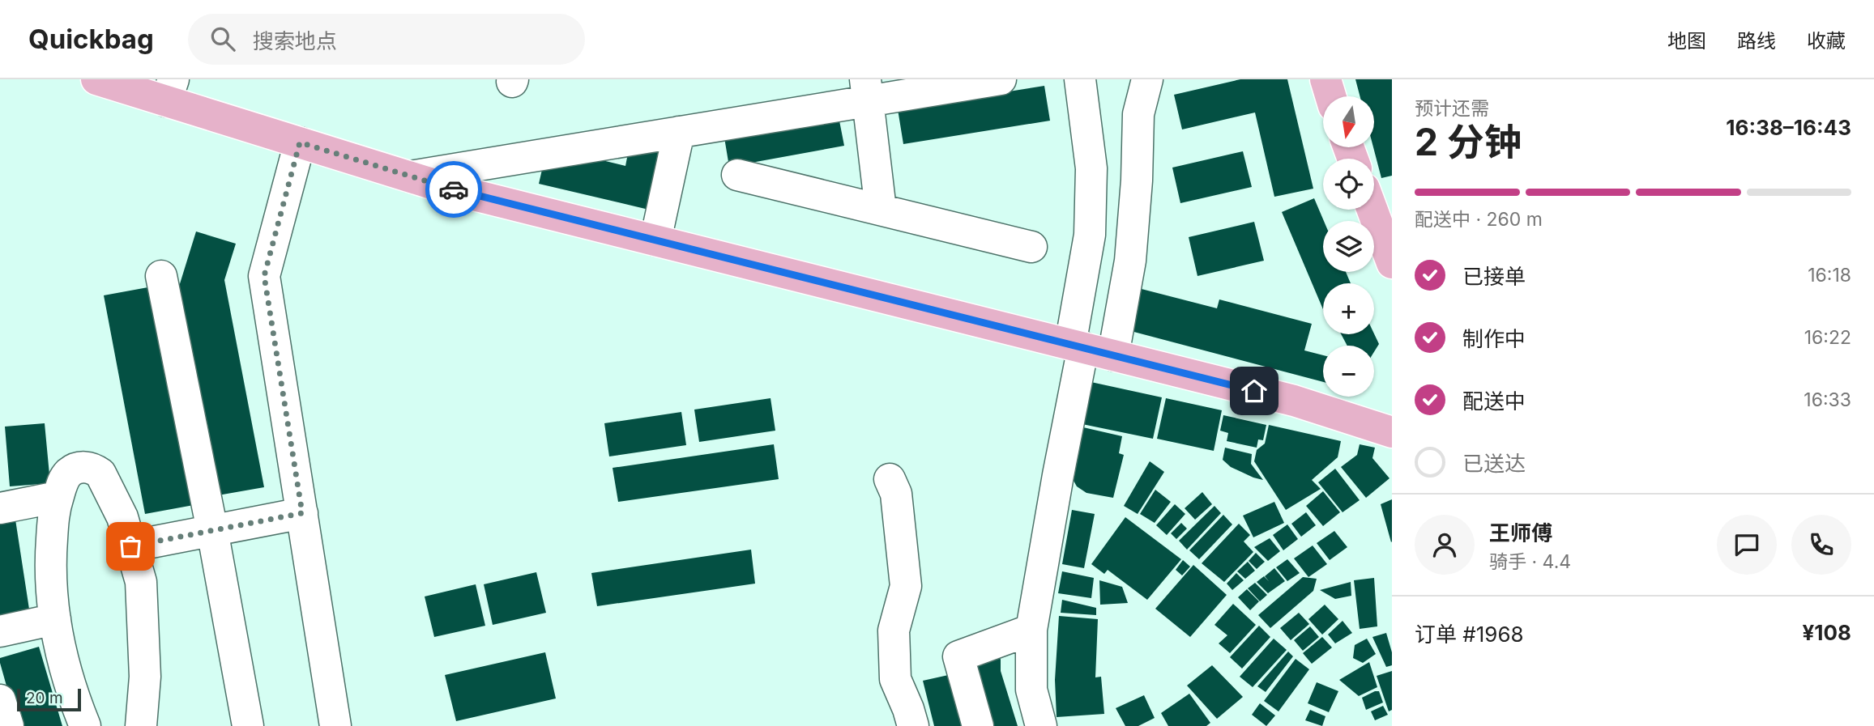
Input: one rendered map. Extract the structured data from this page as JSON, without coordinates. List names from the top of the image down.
{
  "scale_bar": "20 m",
  "north": "bottom",
  "page": {
    "header": "Quickbag",
    "search": "搜索地点",
    "nav": ["地图", "路线", "收藏"],
    "heading": ["2 分钟", "预计还需", "16:38–16:43"],
    "panel": [
      "王师傅",
      "骑手 · 4.4",
      "订单 #1968",
      "¥108"
    ],
    "map_buttons": ["+", "−"],
    "bar": "配送中 · 260 m",
    "list": [
      ["已接单", "16:18"],
      ["制作中", "16:22"],
      ["配送中", "16:33"],
      "已送达"
    ],
    "scale": "20 m"
  }
}
